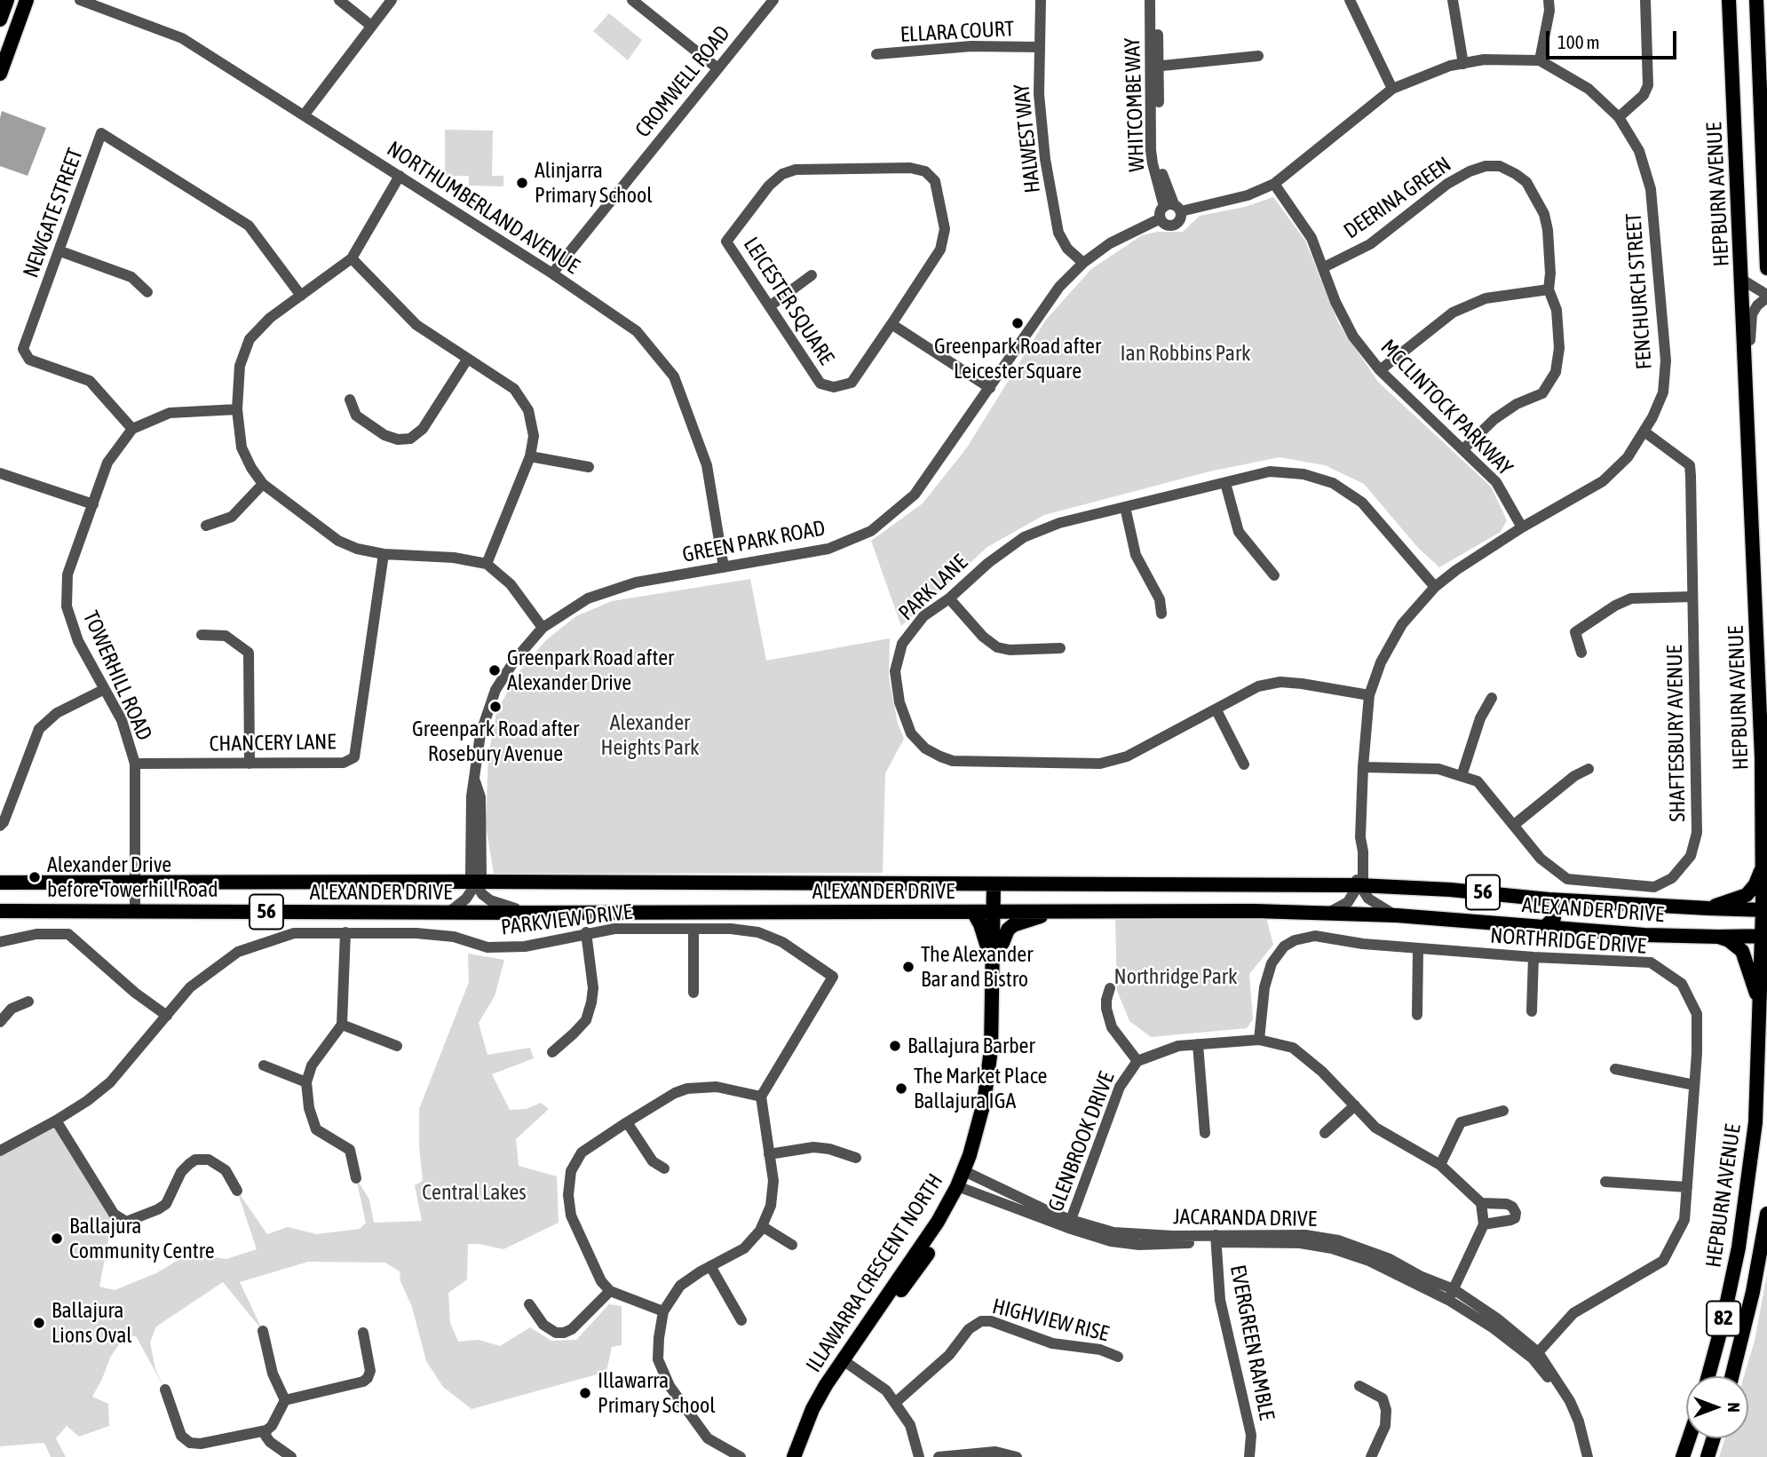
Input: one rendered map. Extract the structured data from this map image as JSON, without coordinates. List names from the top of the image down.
{
  "streets": {
    "main road": [
      "HEPBURN AVENUE",
      "ALEXANDER DRIVE",
      "56",
      "ILLAWARRA CRESCENT NORTH",
      "82"
    ],
    "street": [
      "ELLARA COURT",
      "CROMWELL ROAD",
      "WHITCOMBE WAY",
      "HALWEST WAY",
      "DEERINA GREEN",
      "NORTHUMBERLAND AVENUE",
      "NEWGATE STREET",
      "FENCHURCH STREET",
      "LEICESTER SQUARE",
      "MCCLINTOCK PARKWAY",
      "GREEN PARK ROAD",
      "PARK LANE",
      "TOWERHILL ROAD",
      "SHAFTESBURY AVENUE",
      "CHANCERY LANE",
      "PARKVIEW DRIVE",
      "NORTHRIDGE DRIVE",
      "GLENBROOK DRIVE",
      "JACARANDA DRIVE",
      "HIGHVIEW RISE",
      "EVERGREEN RAMBLE"
    ]
  },
  "crossings": [
    ["ELLARA COURT", "HALWEST WAY"],
    ["CROMWELL ROAD", "NORTHUMBERLAND AVENUE"],
    ["WHITCOMBE WAY", "FENCHURCH STREET"],
    ["WHITCOMBE WAY", "GREEN PARK ROAD"],
    ["HALWEST WAY", "GREEN PARK ROAD"],
    ["HEPBURN AVENUE", "ALEXANDER DRIVE"],
    ["DEERINA GREEN", "MCCLINTOCK PARKWAY"],
    ["NORTHUMBERLAND AVENUE", "GREEN PARK ROAD"],
    ["NEWGATE STREET", "TOWERHILL ROAD"],
    ["FENCHURCH STREET", "MCCLINTOCK PARKWAY"],
    ["FENCHURCH STREET", "GREEN PARK ROAD"],
    ["FENCHURCH STREET", "PARK LANE"],
    ["FENCHURCH STREET", "SHAFTESBURY AVENUE"],
    ["FENCHURCH STREET", "ALEXANDER DRIVE"],
    ["GREEN PARK ROAD", "ALEXANDER DRIVE"],
    ["TOWERHILL ROAD", "CHANCERY LANE"],
    ["TOWERHILL ROAD", "ALEXANDER DRIVE"],
    ["ALEXANDER DRIVE", "ILLAWARRA CRESCENT NORTH"],
    ["NORTHRIDGE DRIVE", "GLENBROOK DRIVE"],
    ["NORTHRIDGE DRIVE", "JACARANDA DRIVE"],
    ["GLENBROOK DRIVE", "JACARANDA DRIVE"],
    ["JACARANDA DRIVE", "ILLAWARRA CRESCENT NORTH"],
    ["JACARANDA DRIVE", "EVERGREEN RAMBLE"]
  ],
  "parks": [
    "Ian Robbins Park",
    "Alexander Heights Park",
    "Northridge Park",
    "Central Lakes"
  ],
  "places": [
    "Alinjarra Primary School",
    "Greenpark Road after Leicester Square",
    "Greenpark Road after Alexander Drive",
    "Greenpark Road after Rosebury Avenue",
    "Alexander Drive before Towerhill Road",
    "The Alexander Bar and Bistro",
    "Ballajura Barber",
    "The Market Place Ballajura IGA",
    "Ballajura Community Centre",
    "Ballajura Lions Oval",
    "Illawarra Primary School"
  ],
  "scale_bar": "100 m",
  "north": "right"
}
